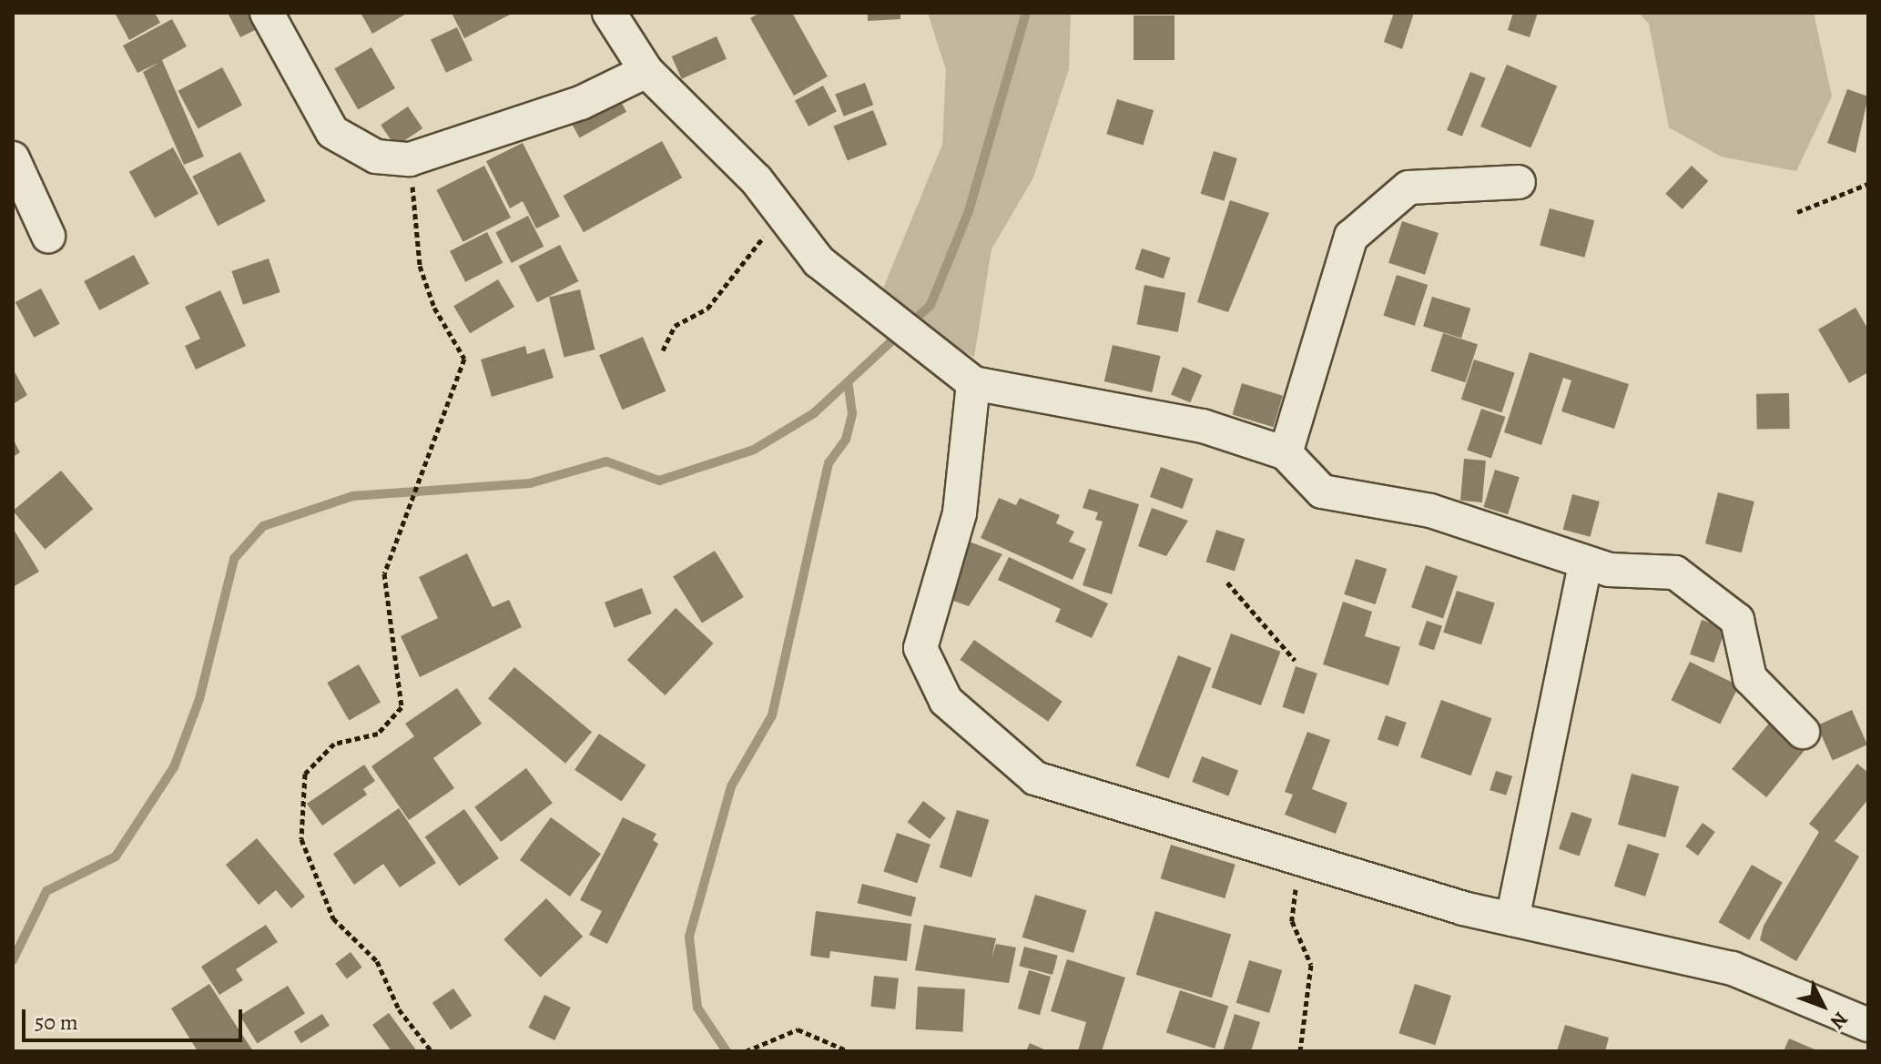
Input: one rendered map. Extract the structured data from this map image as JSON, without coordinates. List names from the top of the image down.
{
  "scale_bar": "50 m",
  "north": "bottom right"
}
